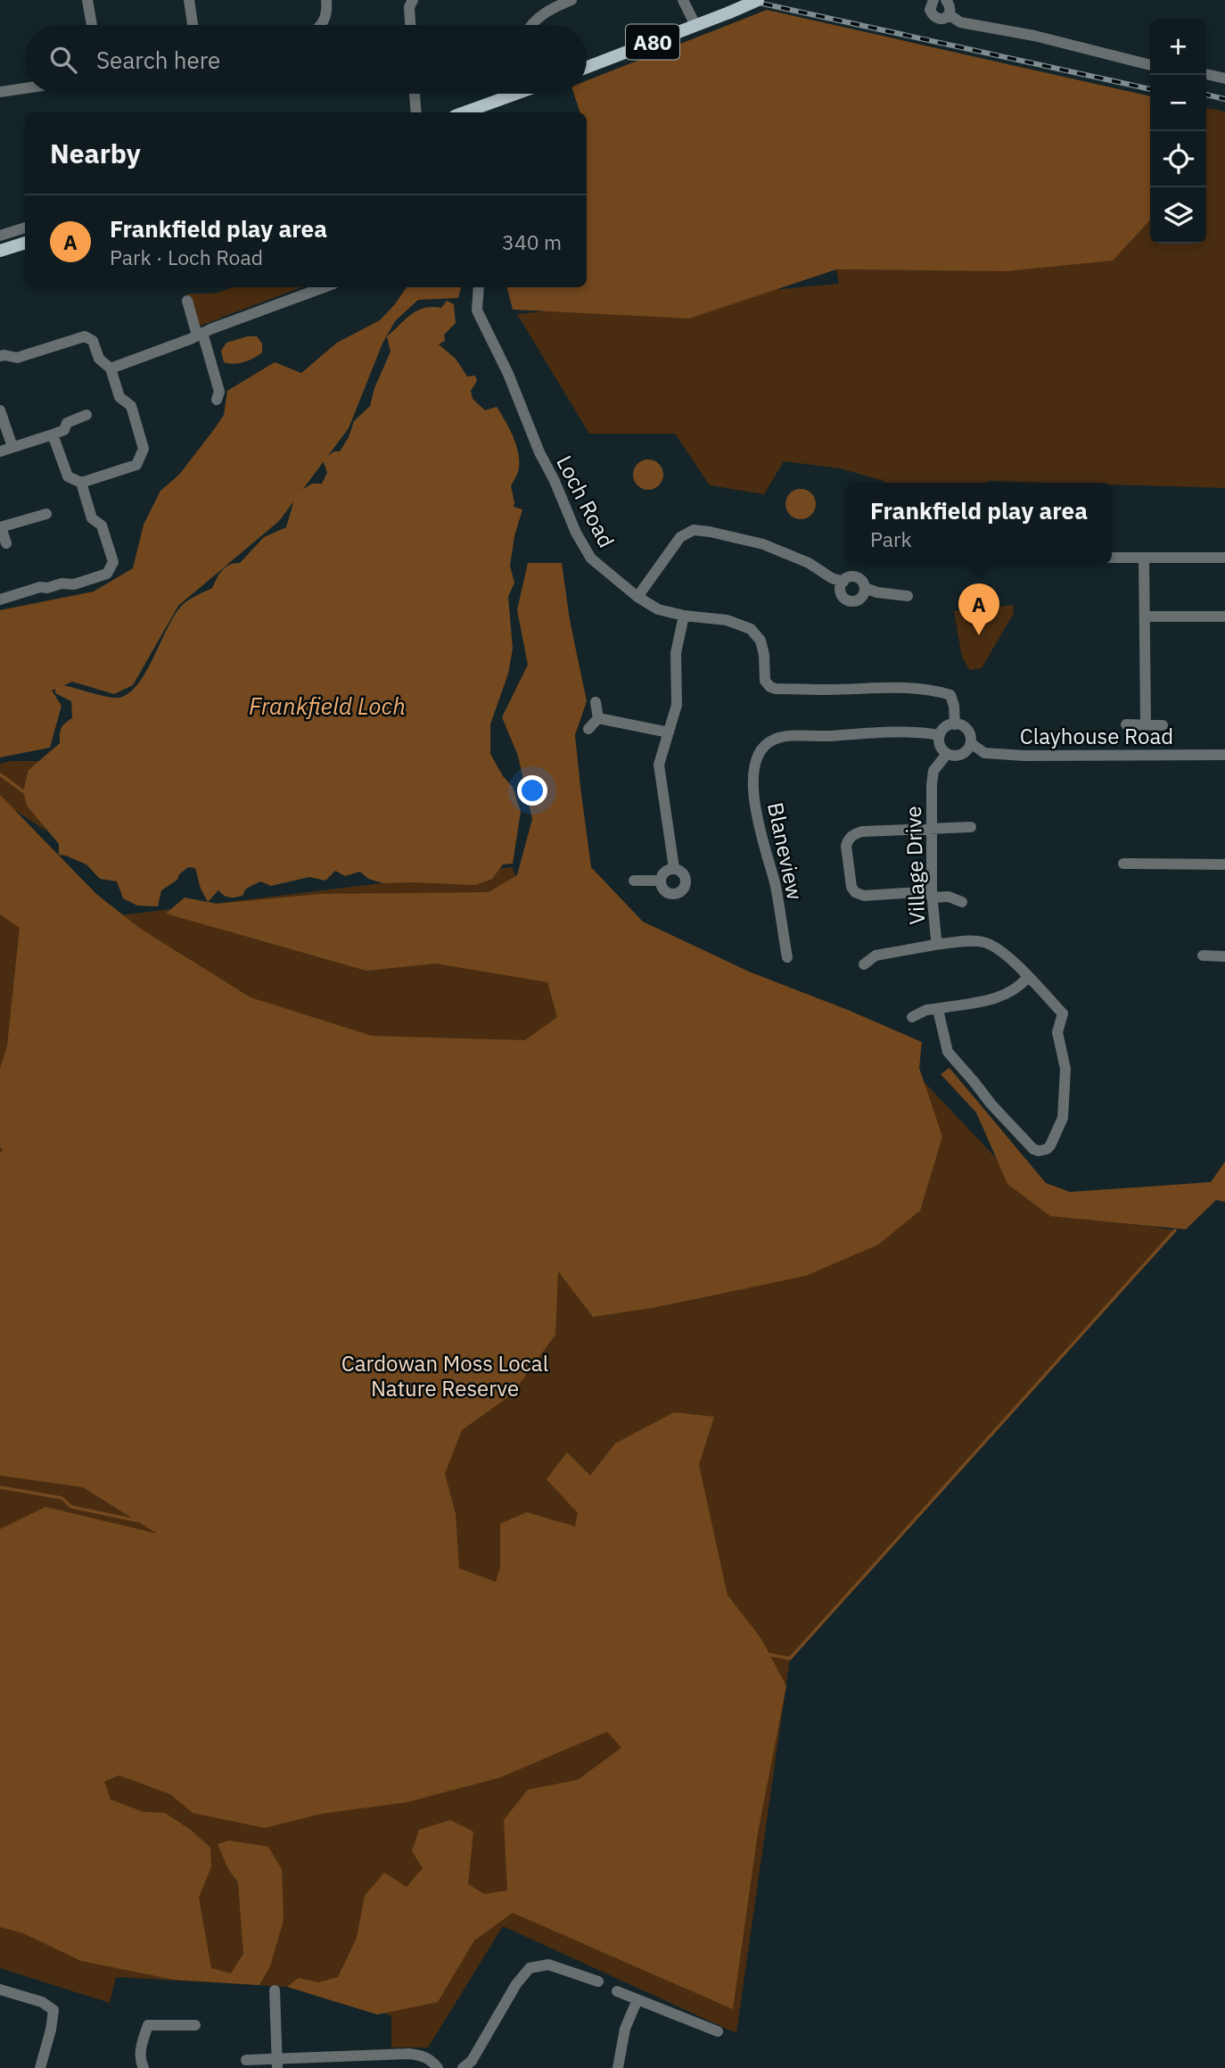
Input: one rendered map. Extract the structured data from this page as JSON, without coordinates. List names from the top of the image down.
{
  "streets": {
    "main road": ["A80"],
    "street": [
      "Loch Road",
      "Clayhouse Road",
      "Blaneview",
      "Village Drive"
    ]
  },
  "crossings": [
    ["Loch Road", "Clayhouse Road"],
    ["Loch Road", "Blaneview"],
    ["Loch Road", "Village Drive"],
    ["Clayhouse Road", "Blaneview"],
    ["Clayhouse Road", "Village Drive"],
    ["Blaneview", "Village Drive"]
  ],
  "water": ["Frankfield Loch"],
  "parks": ["Cardowan Moss Local Nature Reserve"],
  "page": {
    "map_buttons": ["+", "−"],
    "search": "Search here",
    "heading": "Nearby",
    "list": [
      {
        "mark": "A",
        "name": "Frankfield play area",
        "note": "Park · Loch Road",
        "value": "340 m"
      }
    ],
    "popup": ["Frankfield play area", "Park"],
    "pins": "A"
  }
}
